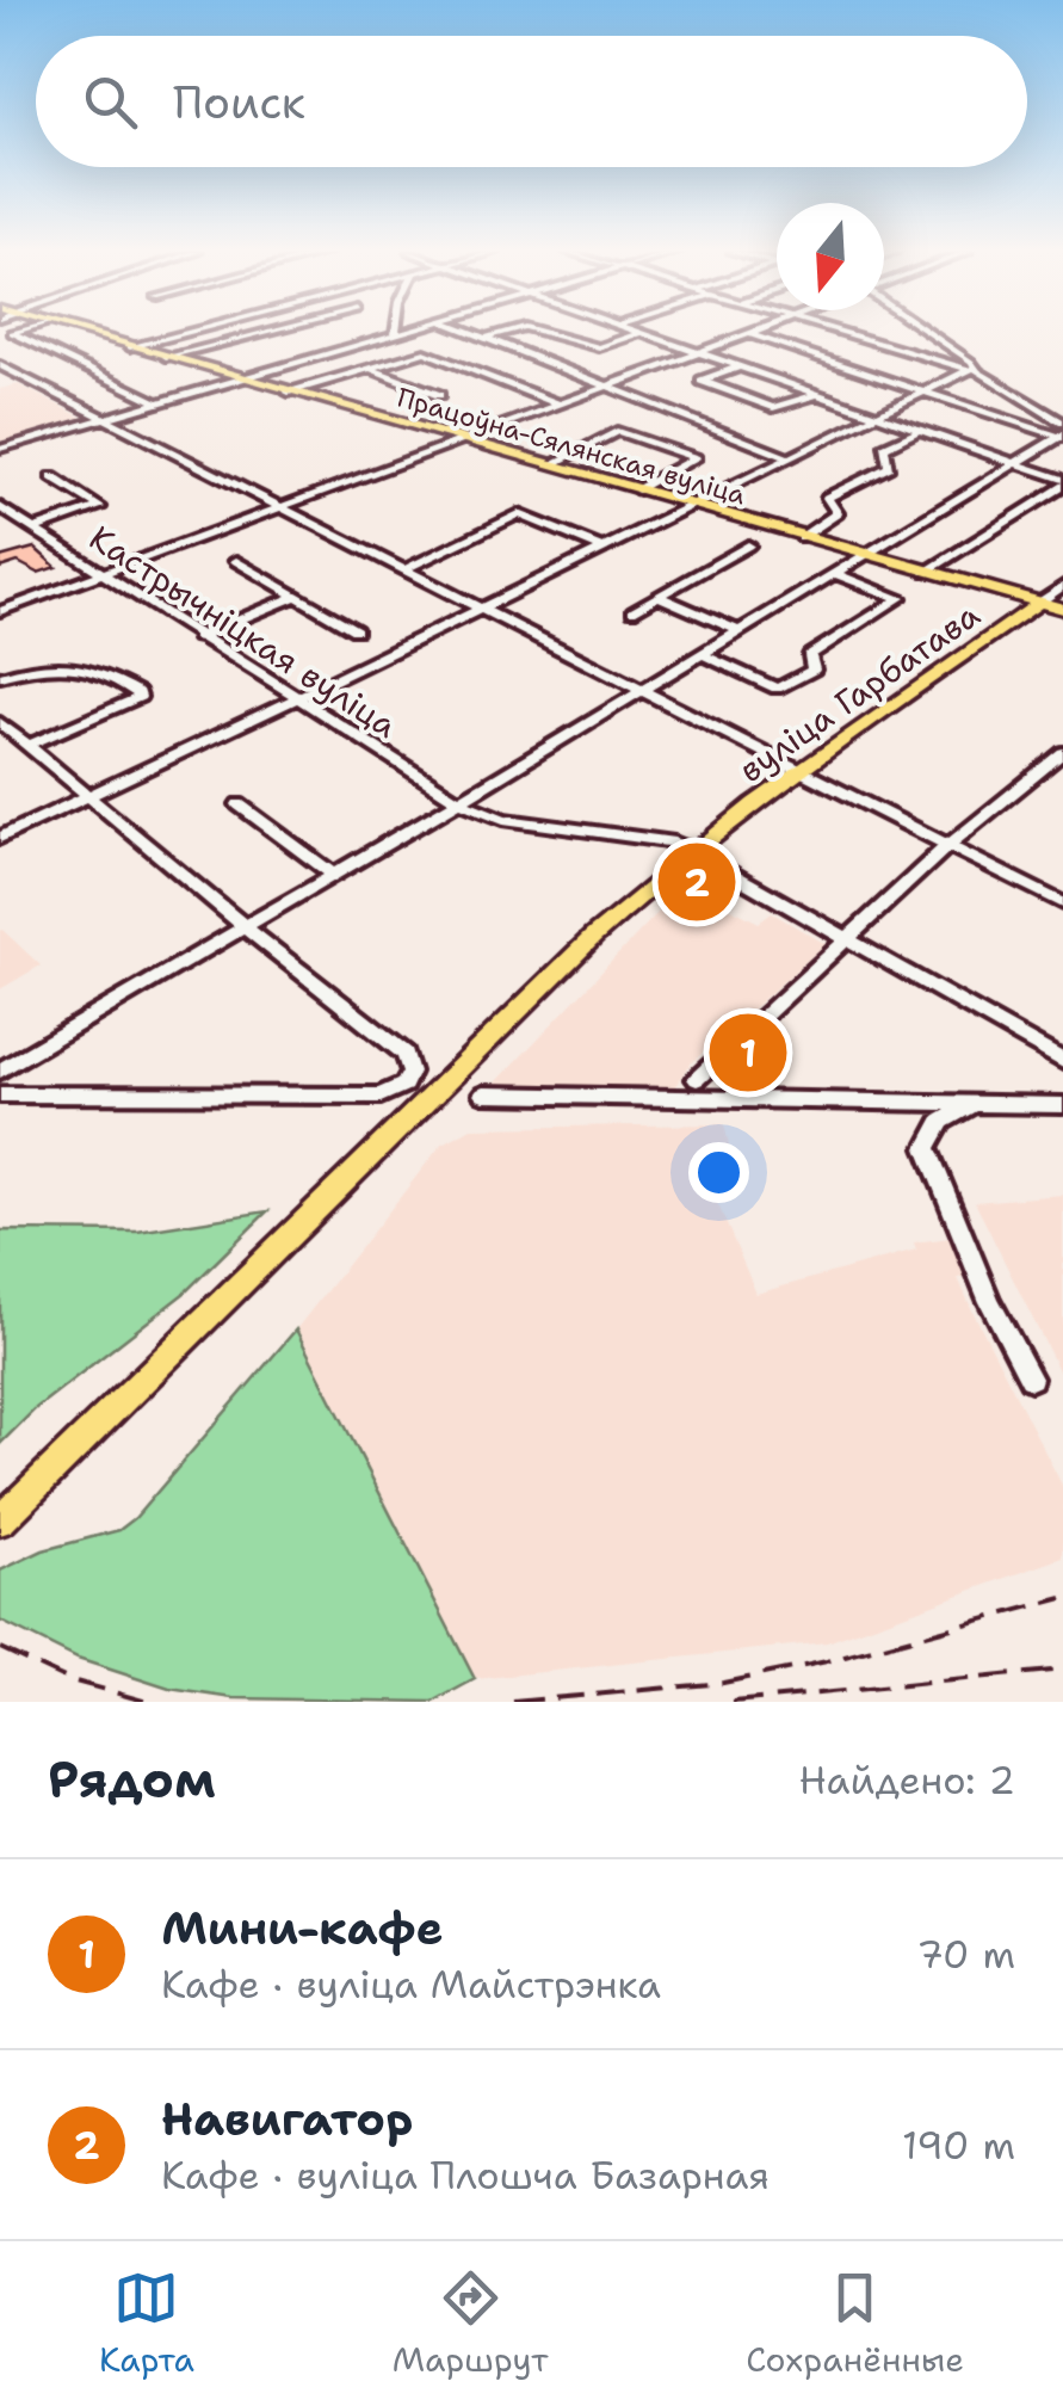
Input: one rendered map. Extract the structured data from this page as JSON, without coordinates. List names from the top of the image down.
{
  "streets": {
    "main road": ["Працоўна-Сялянская вуліца", "вуліца Гарбатава"],
    "street": ["Кастрычніцкая вуліца"]
  },
  "crossings": [
    ["Працоўна-Сялянская вуліца", "вуліца Гарбатава"],
    ["Кастрычніцкая вуліца", "вуліца Гарбатава"]
  ],
  "north": "bottom",
  "page": {
    "search": "Поиск",
    "pins": ["2", "1"],
    "heading": ["Рядом", "Найдено: 2"],
    "list": [
      {
        "mark": "1",
        "name": "Мини-кафе",
        "note": "Кафе · вуліца Майстрэнка",
        "value": "70 m"
      },
      {
        "mark": "2",
        "name": "Навигатор",
        "note": "Кафе · вуліца Плошча Базарная",
        "value": "190 m"
      }
    ],
    "nav": ["Карта", "Маршрут", "Сохранённые"]
  }
}
